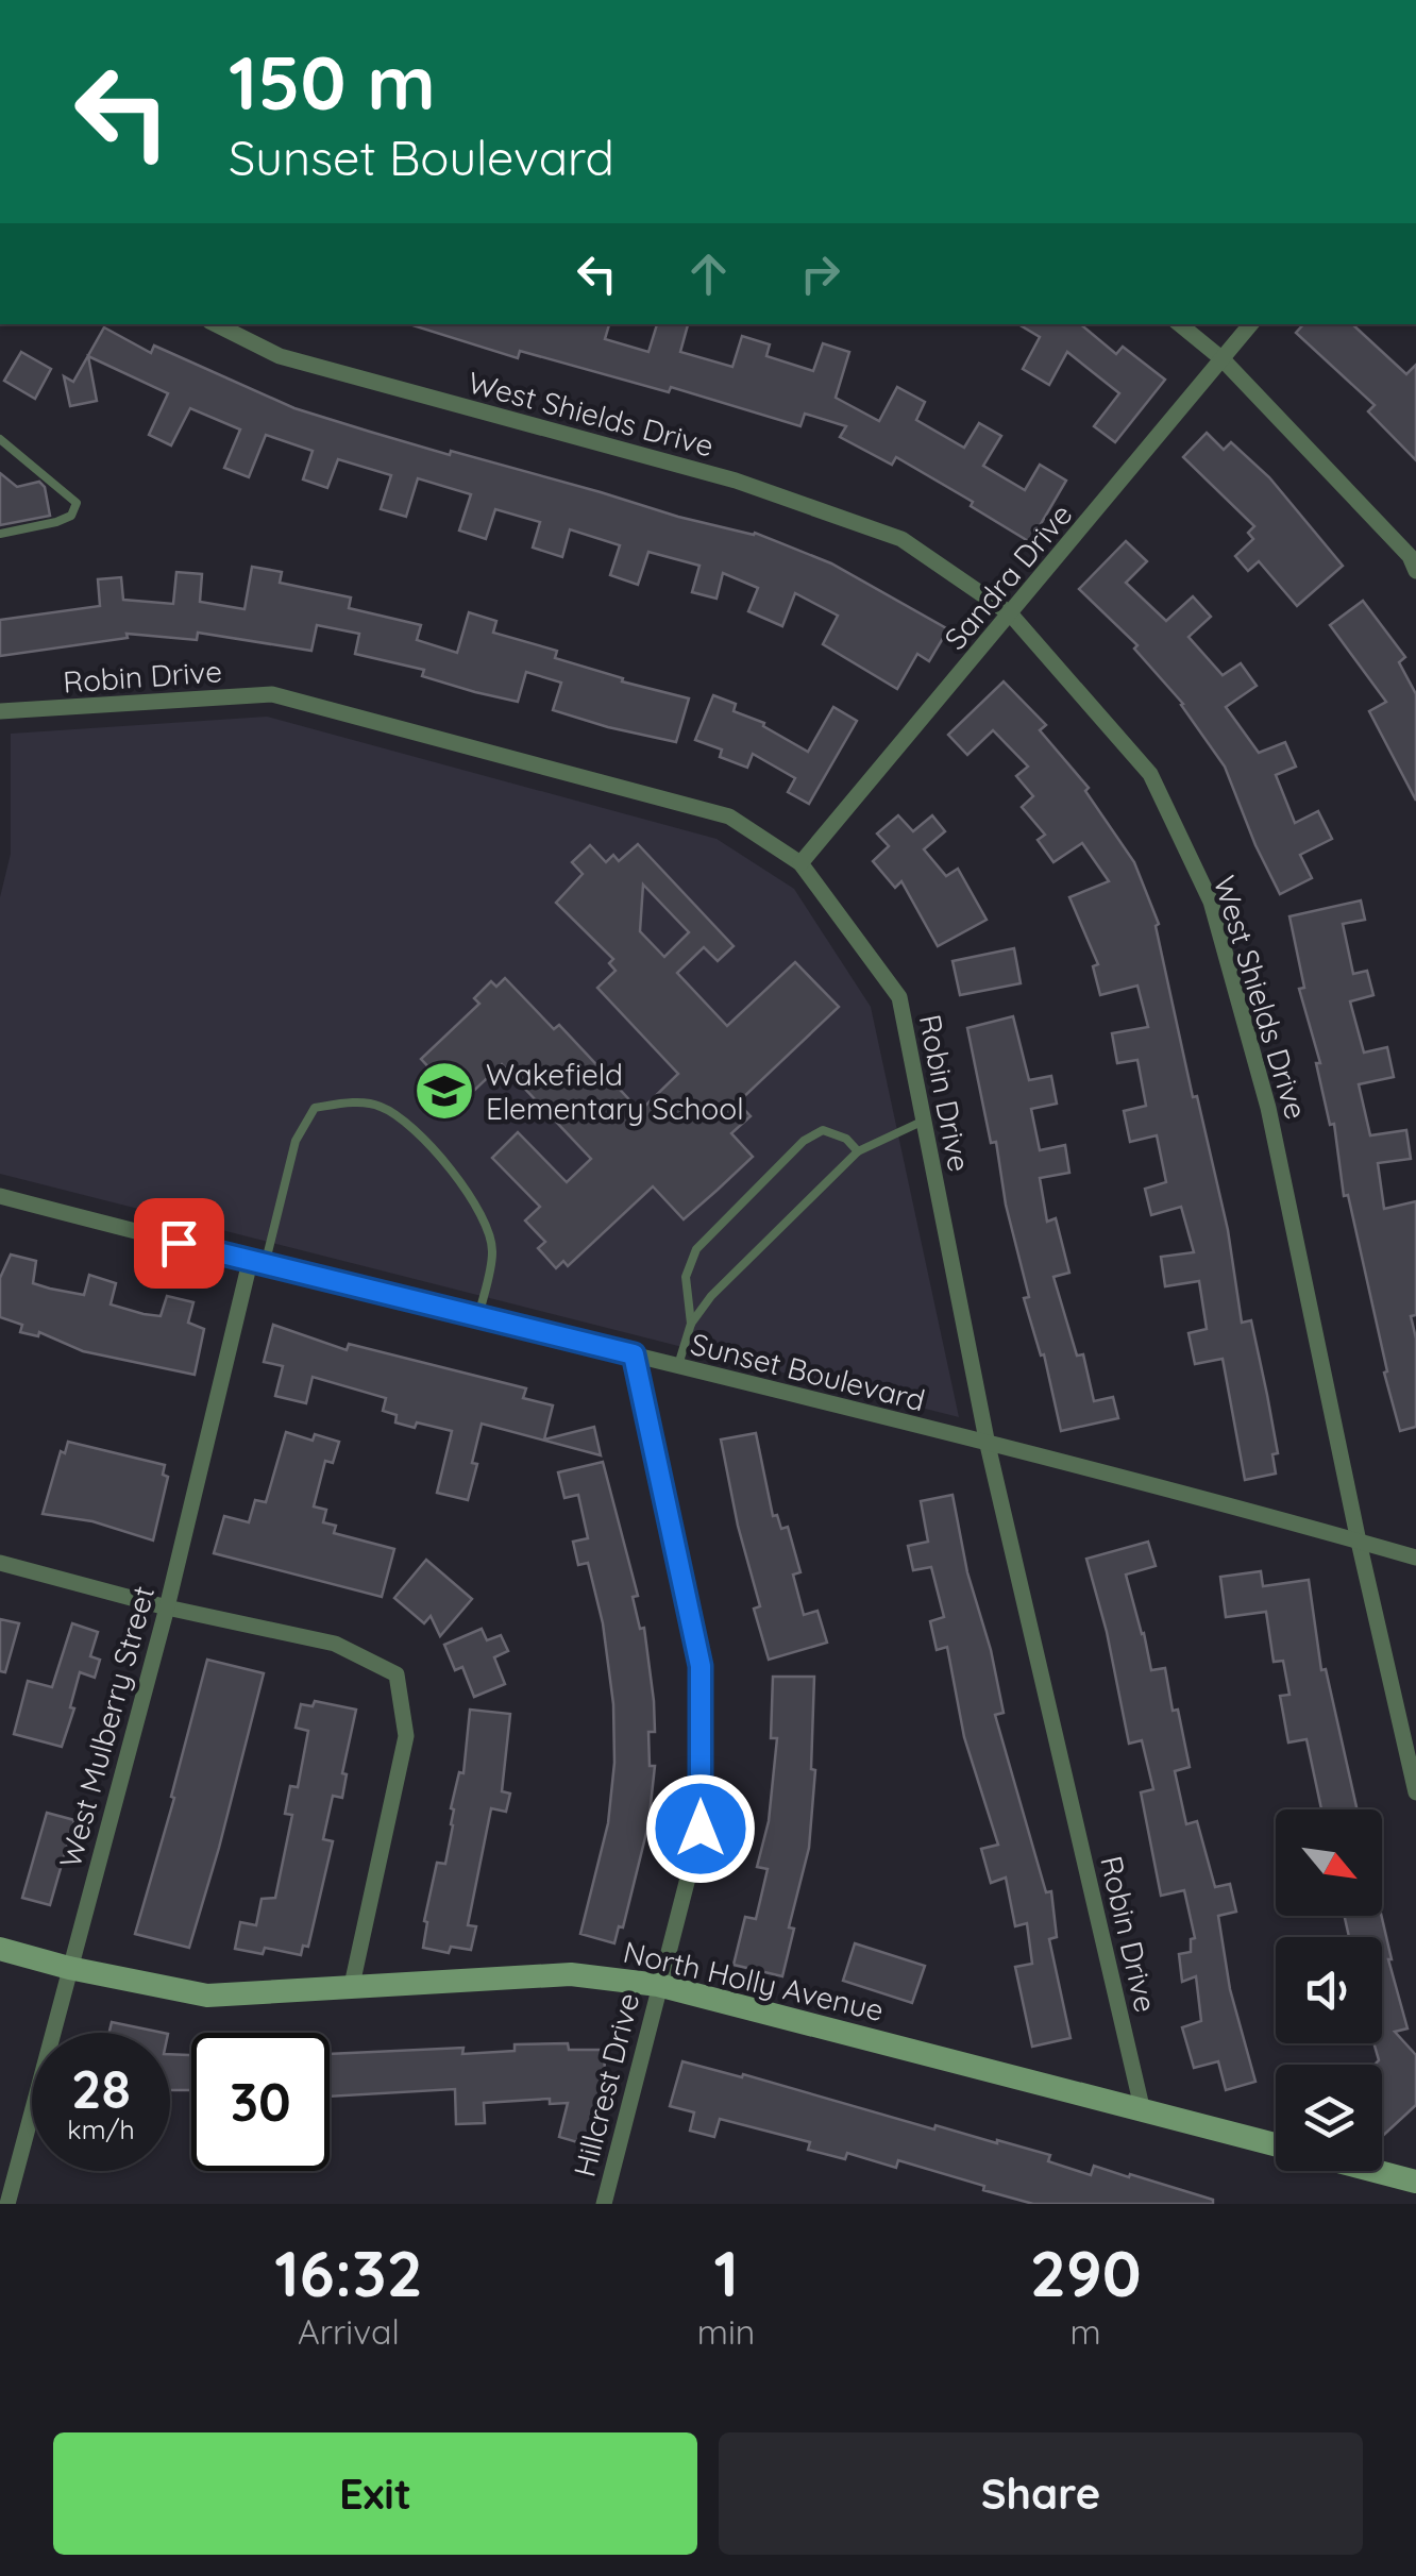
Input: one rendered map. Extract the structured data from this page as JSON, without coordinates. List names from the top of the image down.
{
  "streets": {
    "street": [
      "West Shields Drive",
      "Sandra Drive",
      "Robin Drive",
      "Sunset Boulevard",
      "West Mulberry Street",
      "North Holly Avenue",
      "Hillcrest Drive"
    ]
  },
  "crossings": [
    ["West Shields Drive", "Sandra Drive"],
    ["West Shields Drive", "Sunset Boulevard"],
    ["Sandra Drive", "Robin Drive"],
    ["Robin Drive", "Sunset Boulevard"],
    ["Robin Drive", "North Holly Avenue"],
    ["Sunset Boulevard", "West Mulberry Street"],
    ["Sunset Boulevard", "Hillcrest Drive"],
    ["West Mulberry Street", "North Holly Avenue"],
    ["North Holly Avenue", "Hillcrest Drive"]
  ],
  "places": {
    "school or university": ["Wakefield Elementary School"]
  },
  "north": "bottom right",
  "page": {
    "turn": ["150 m", "Sunset Boulevard"],
    "speed": "28 km/h",
    "limit": "30",
    "eta": [
      "16:32",
      "Arrival",
      "1",
      "min",
      "290",
      "m"
    ],
    "buttons": ["Exit", "Share"]
  }
}
